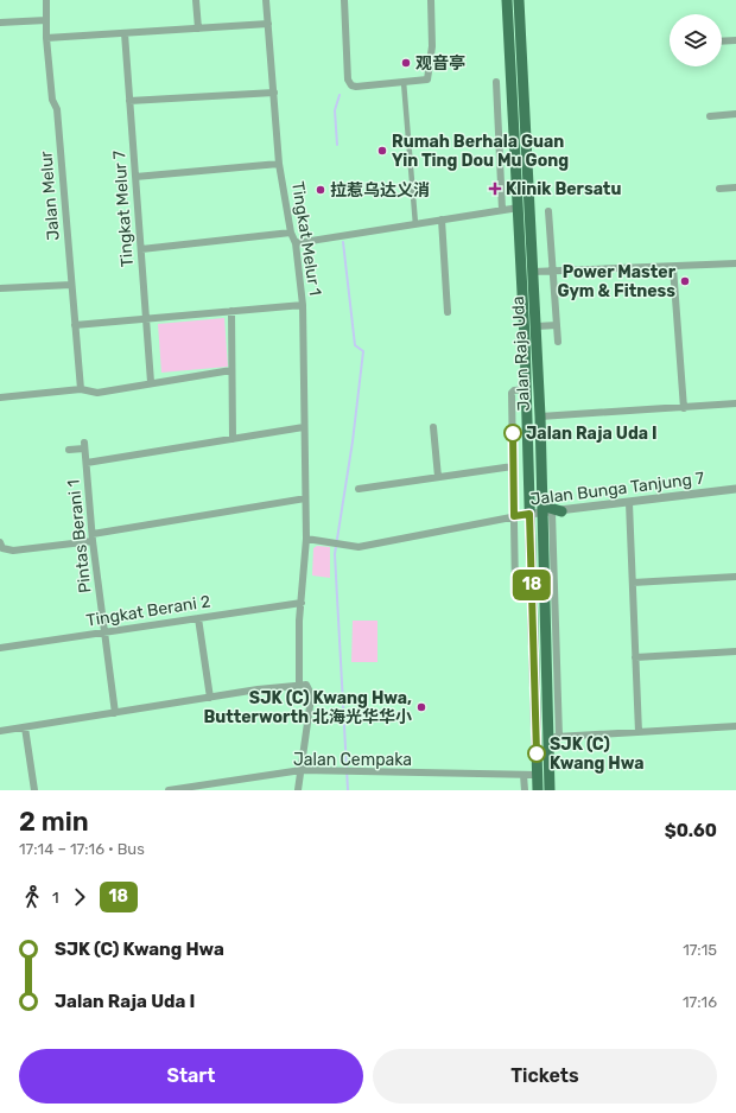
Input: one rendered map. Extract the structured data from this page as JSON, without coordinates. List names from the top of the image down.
{
  "streets": {
    "main road": ["Jalan Raja Uda"],
    "street": [
      "Jalan Melur",
      "Tingkat Melur 7",
      "Tingkat Melur 1",
      "Jalan Bunga Tanjung 7",
      "Pintas Berani 1",
      "Tingkat Berani 2",
      "Jalan Cempaka"
    ]
  },
  "crossings": [
    ["Tingkat Melur 1", "Jalan Bunga Tanjung 7"],
    ["Tingkat Melur 1", "Tingkat Berani 2"],
    ["Tingkat Melur 1", "Jalan Cempaka"],
    ["Jalan Raja Uda", "Jalan Bunga Tanjung 7"],
    ["Jalan Raja Uda", "Jalan Cempaka"],
    ["Pintas Berani 1", "Tingkat Berani 2"]
  ],
  "places": {
    "other": [
      "观音亭",
      "Rumah Berhala Guan Yin Ting Dou Mu Gong",
      "拉惹乌达义消",
      "Power Master Gym & Fitness",
      "Jalan Raja Uda I",
      "SJK (C) Kwang Hwa, Butterworth 北海光华华小",
      "SJK (C) Kwang Hwa"
    ],
    "health": ["Klinik Bersatu"]
  },
  "lines": ["bus line 18"],
  "page": {
    "on_map": "18",
    "heading": ["2 min", "17:14 – 17:16 · Bus", "$0.60"],
    "legs": ["1", "18"],
    "list": [
      {
        "name": "SJK (C) Kwang Hwa",
        "value": "17:15"
      },
      {
        "name": "Jalan Raja Uda I",
        "value": "17:16"
      }
    ],
    "buttons": ["Start", "Tickets"]
  }
}
